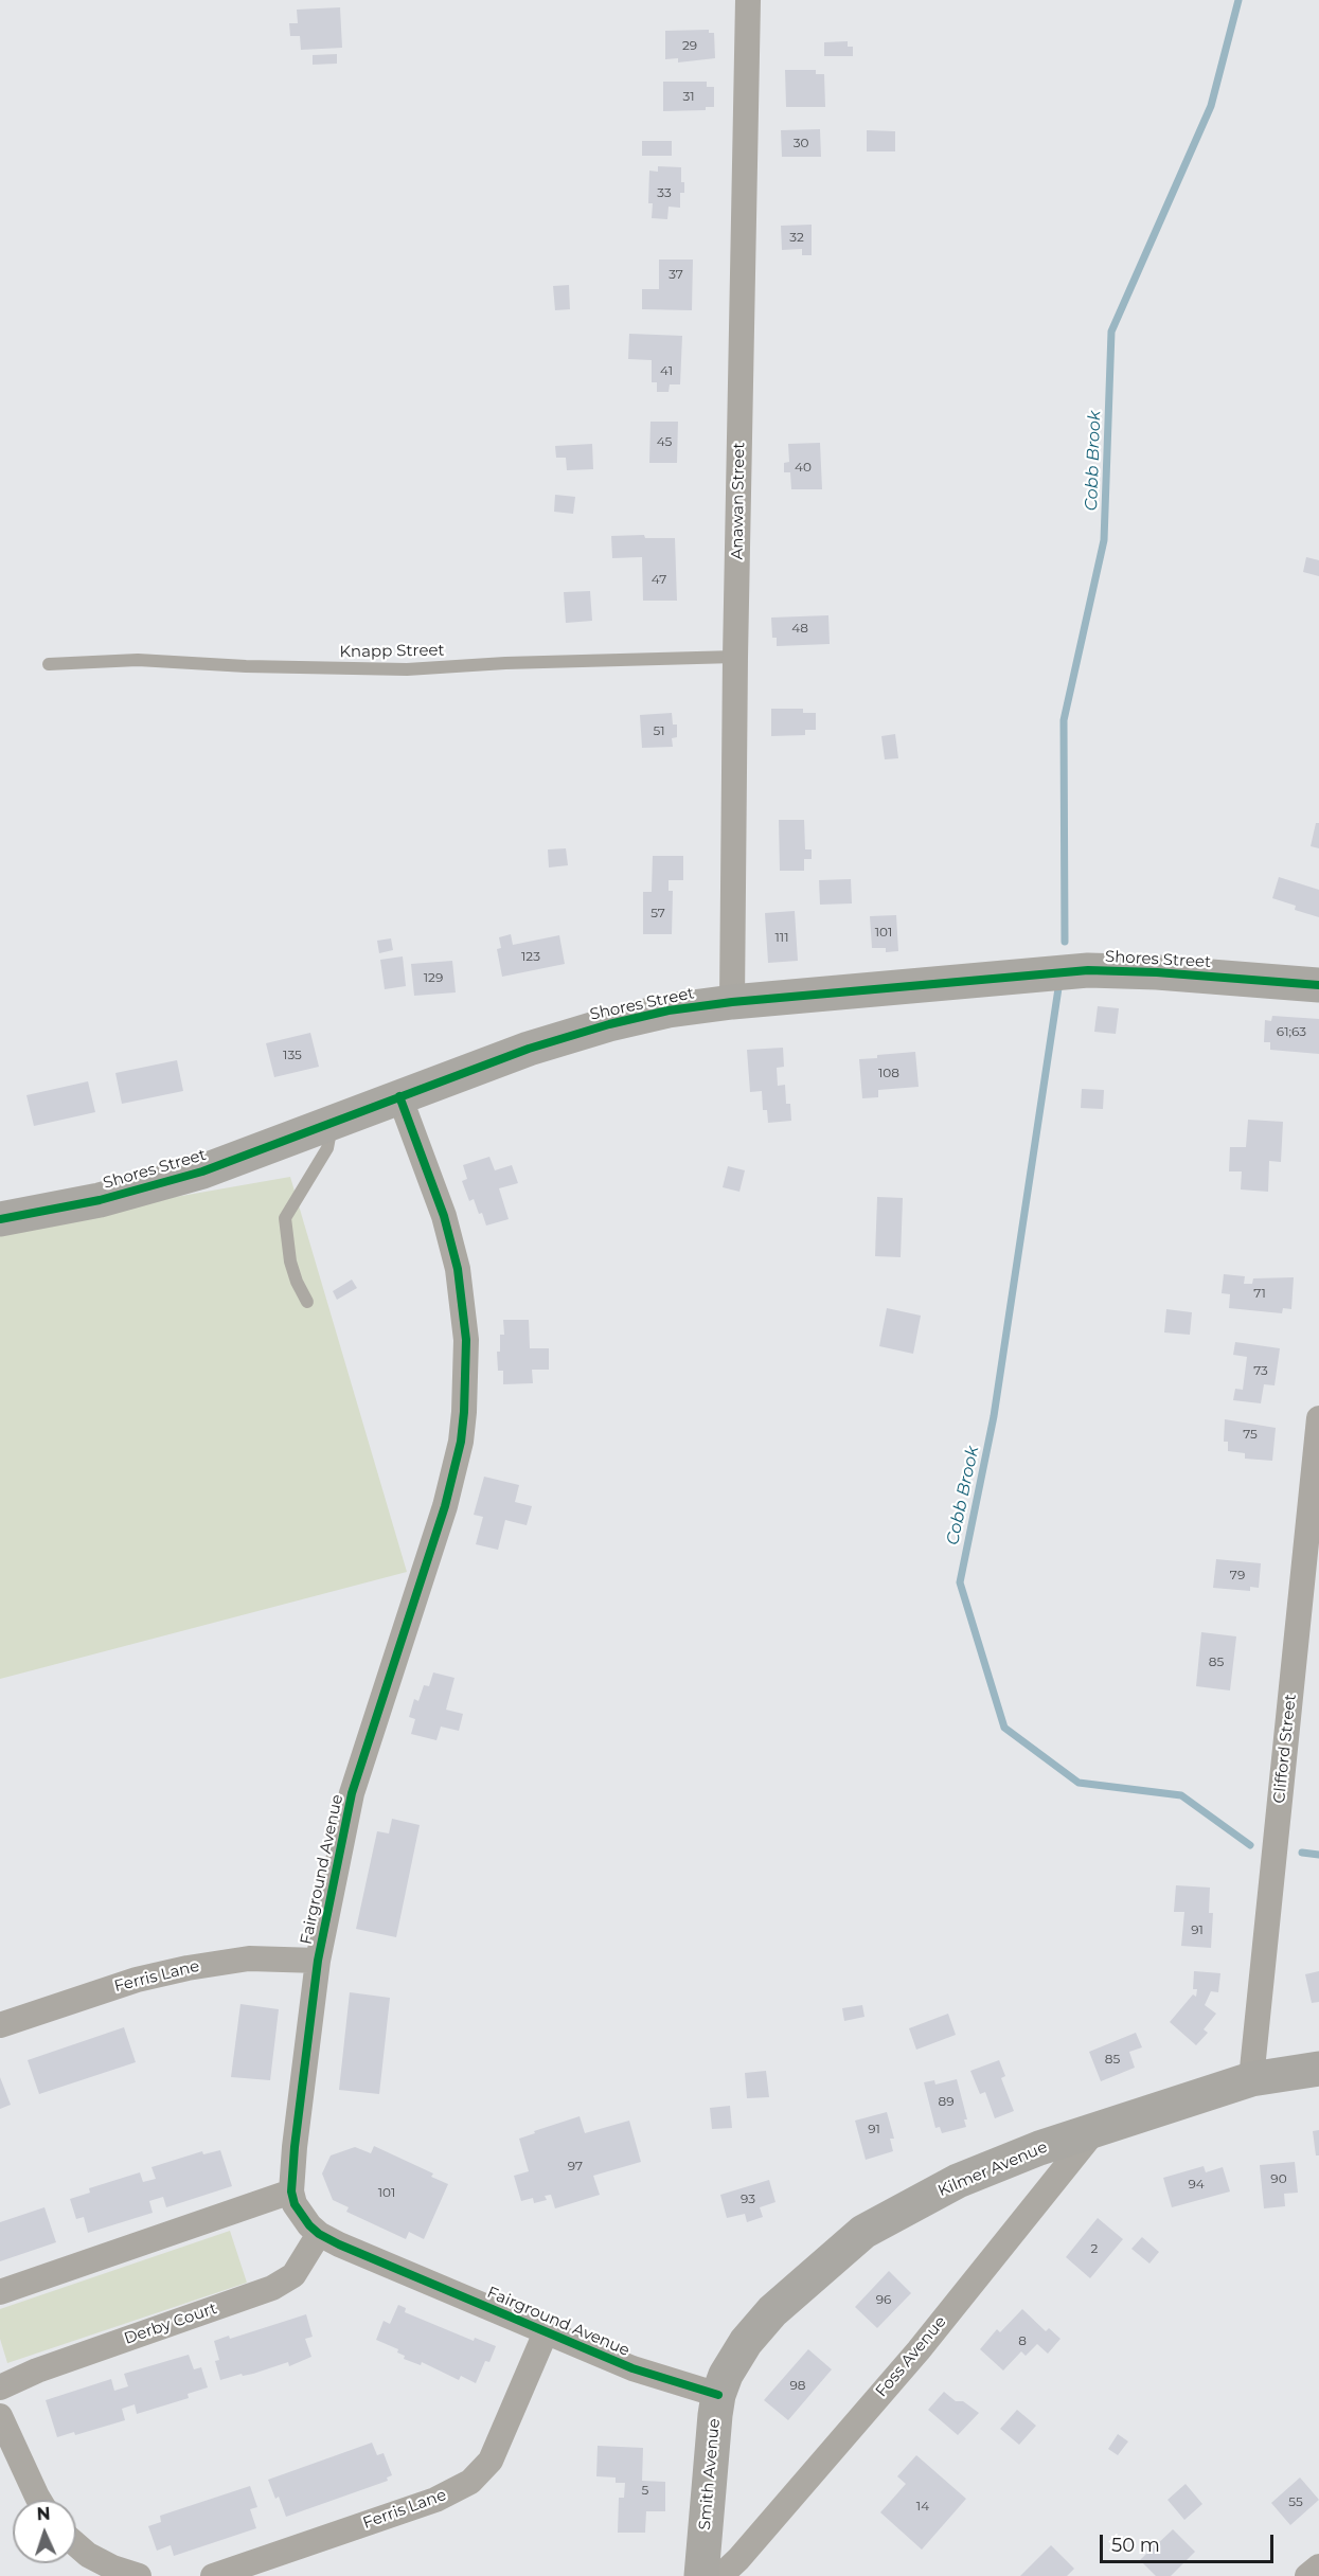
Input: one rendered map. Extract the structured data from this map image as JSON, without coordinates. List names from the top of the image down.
{
  "streets": {
    "street": [
      "Anawan Street",
      "Shores Street",
      "Clifford Street",
      "Fairground Avenue",
      "Ferris Lane",
      "Kilmer Avenue",
      "Derby Court",
      "Foss Avenue",
      "Smith Avenue"
    ],
    "lane": ["Knapp Street"]
  },
  "crossings": [
    ["Anawan Street", "Knapp Street"],
    ["Anawan Street", "Shores Street"],
    ["Shores Street", "Fairground Avenue"],
    ["Clifford Street", "Kilmer Avenue"],
    ["Fairground Avenue", "Ferris Lane"],
    ["Fairground Avenue", "Kilmer Avenue"],
    ["Fairground Avenue", "Derby Court"],
    ["Fairground Avenue", "Smith Avenue"],
    ["Kilmer Avenue", "Foss Avenue"],
    ["Kilmer Avenue", "Smith Avenue"]
  ],
  "water": ["Cobb Brook"],
  "house_numbers": [
    "29",
    "31",
    "30",
    "33",
    "32",
    "37",
    "41",
    "45",
    "40",
    "47",
    "48",
    "51",
    "57",
    "101",
    "111",
    "123",
    "129",
    "61;63",
    "135",
    "108",
    "71",
    "73",
    "75",
    "79",
    "85",
    "91",
    "85",
    "89",
    "91",
    "97",
    "90",
    "94",
    "101",
    "93",
    "2",
    "96",
    "8",
    "98",
    "5",
    "55",
    "14"
  ],
  "scale_bar": "50 m",
  "north": "top"
}
